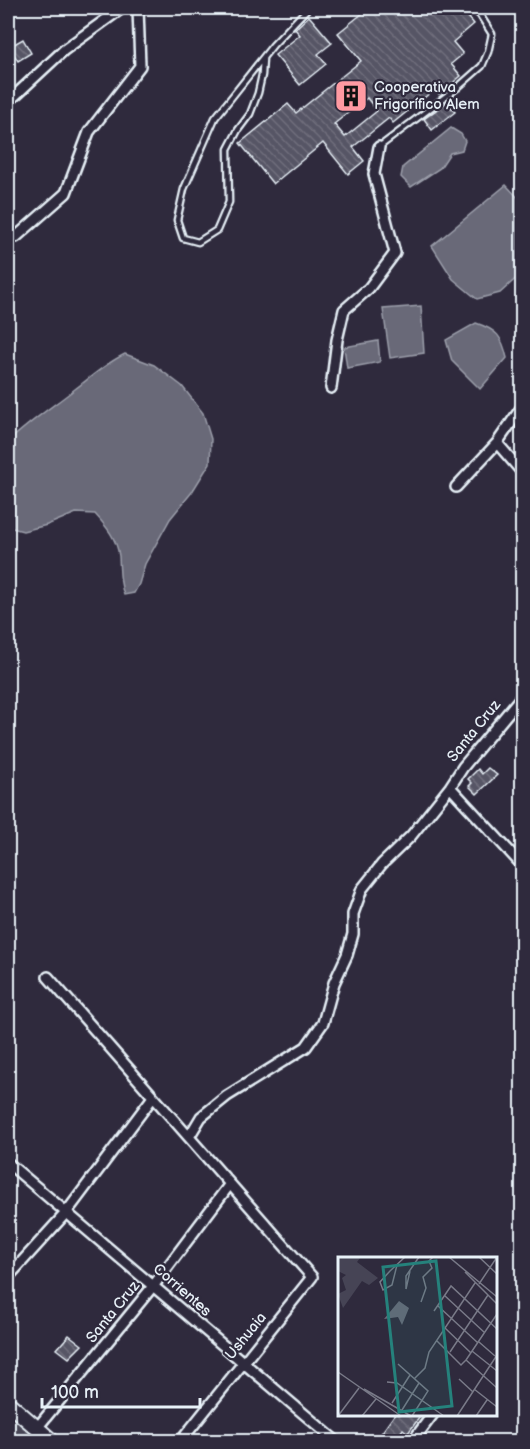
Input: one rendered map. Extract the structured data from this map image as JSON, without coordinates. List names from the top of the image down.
{
  "streets": {
    "street": ["Santa Cruz", "Corrientes", "Ushuaia"]
  },
  "crossings": [
    ["Santa Cruz", "Corrientes"],
    ["Santa Cruz", "Ushuaia"],
    ["Corrientes", "Ushuaia"]
  ],
  "places": {
    "building": ["Cooperativa Frigorífico Alem"]
  },
  "scale_bar": "100 m"
}
